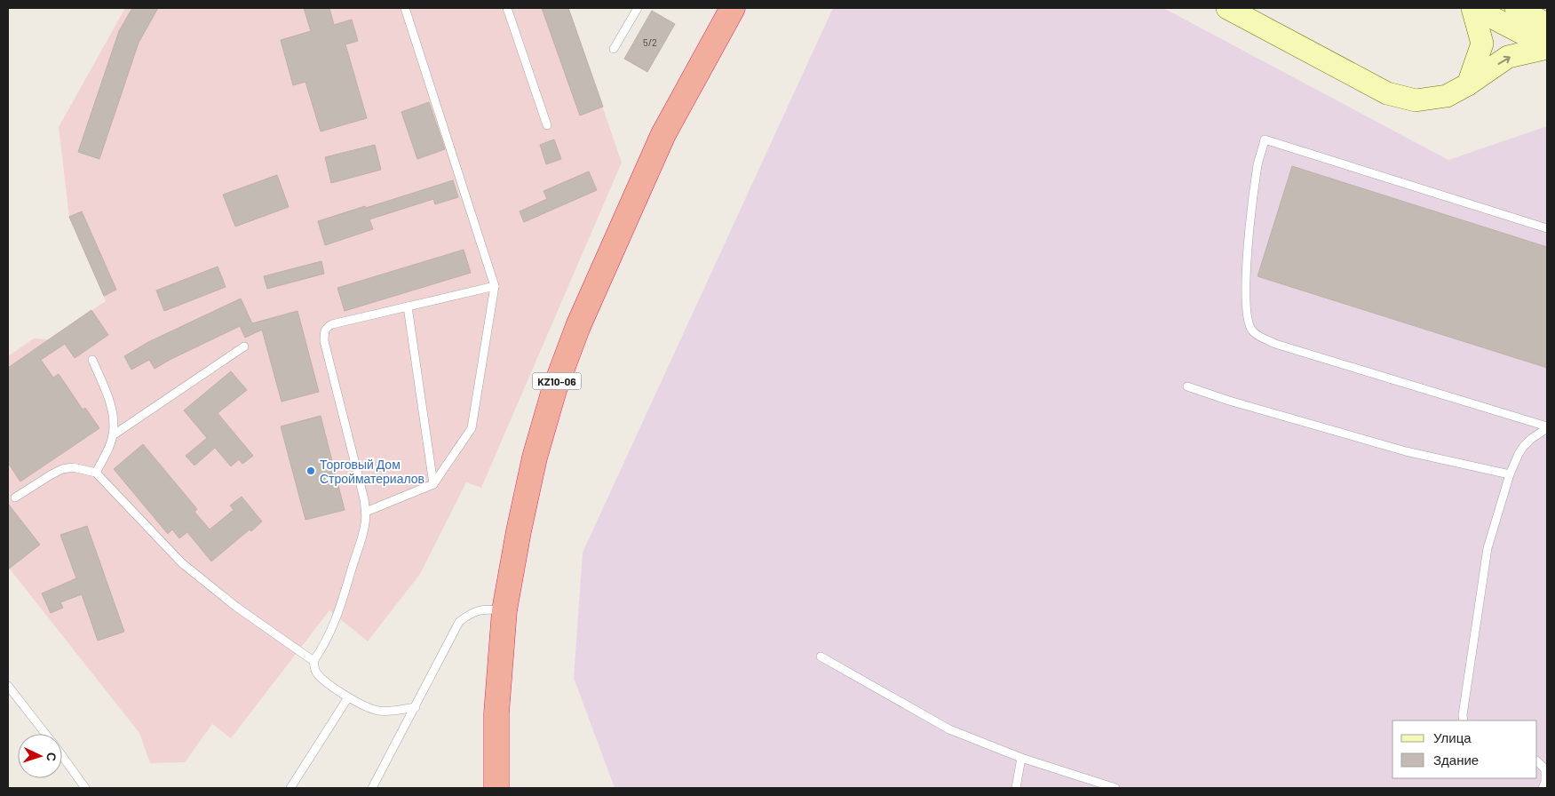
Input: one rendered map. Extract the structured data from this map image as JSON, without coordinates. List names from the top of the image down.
{
  "streets": {
    "highway": ["KZ10-06"]
  },
  "places": ["Торговый Дом Стройматериалов"],
  "house_numbers": ["5/2"],
  "legend": ["Улица", "Здание"],
  "north": "right"
}
